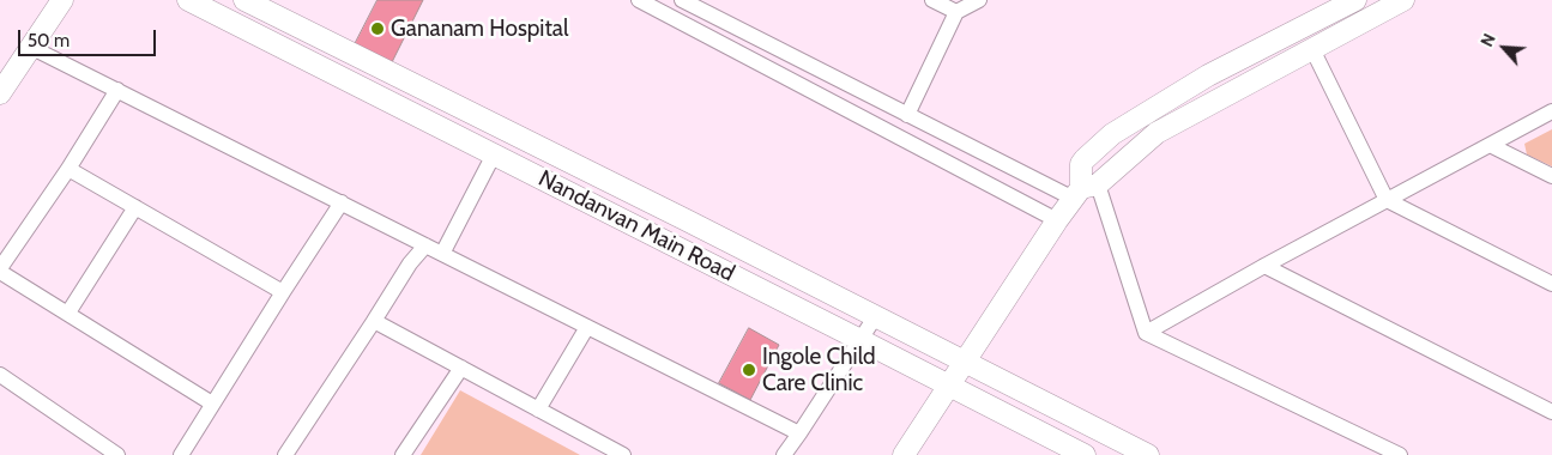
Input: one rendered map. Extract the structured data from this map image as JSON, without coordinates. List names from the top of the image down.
{
  "streets": {
    "main road": ["Nandanvan Main Road"]
  },
  "places": ["Gananam Hospital", "Ingole Child Care Clinic"],
  "scale_bar": "50 m",
  "north": "top left"
}
